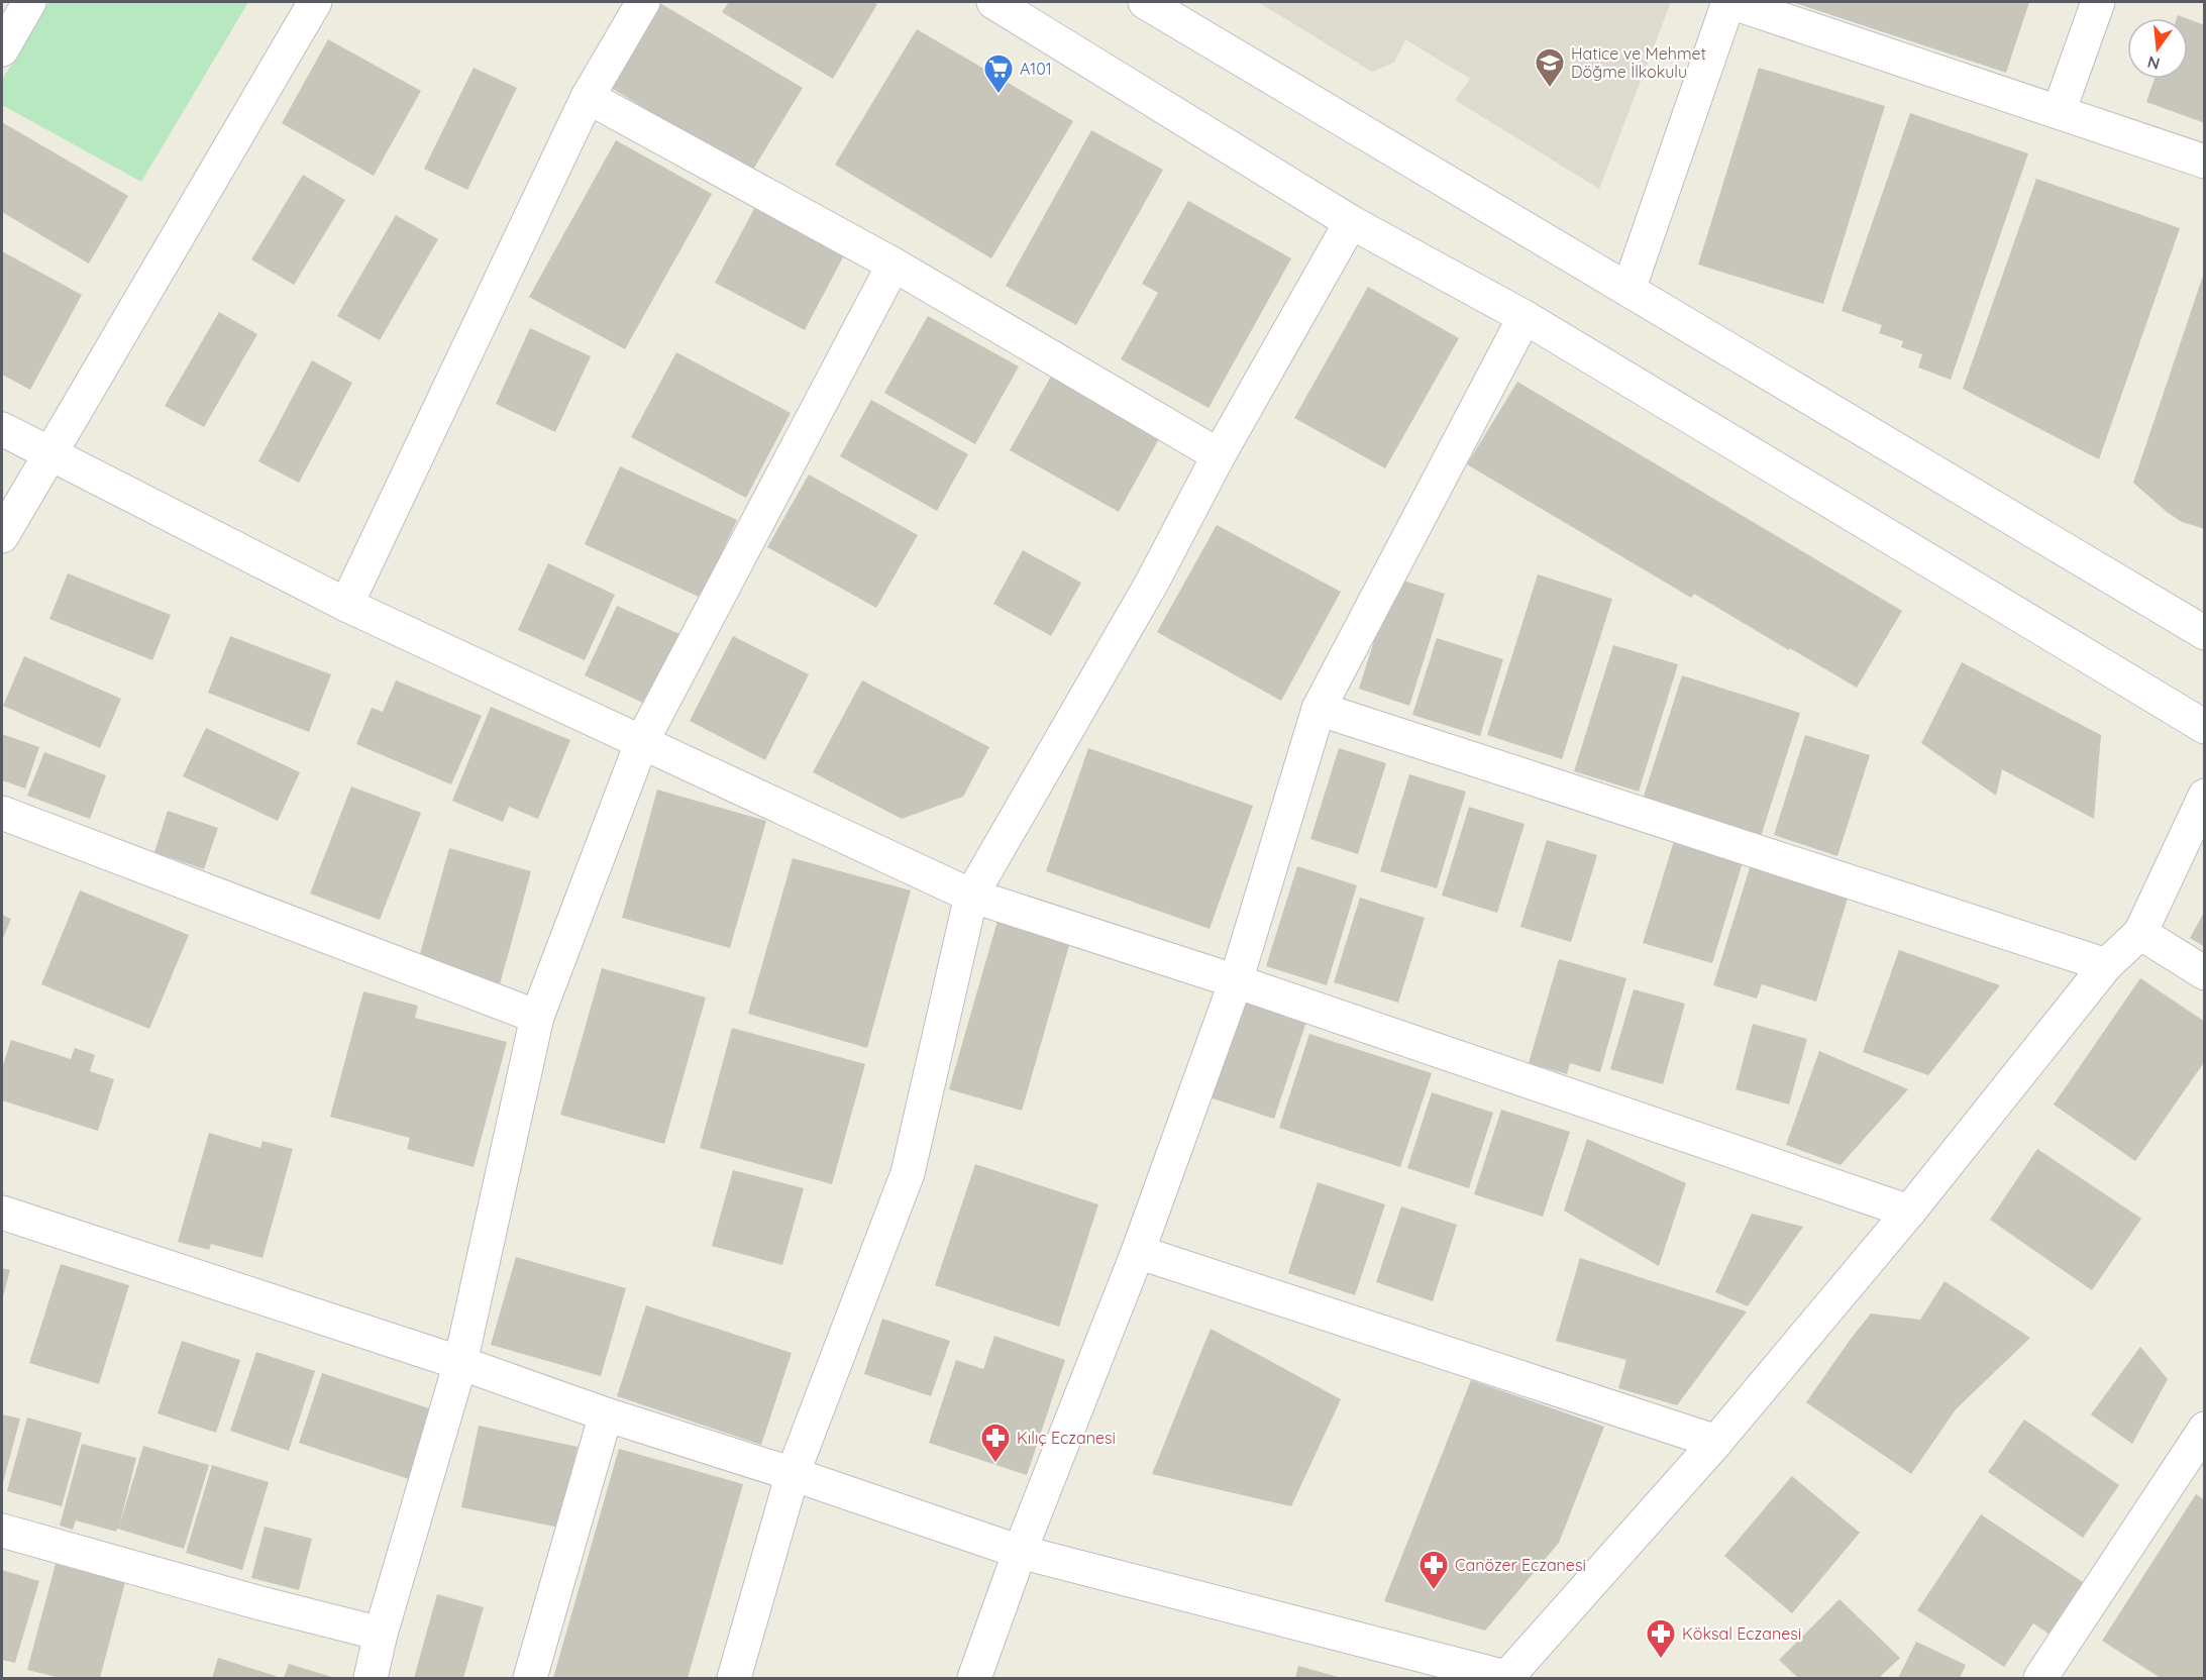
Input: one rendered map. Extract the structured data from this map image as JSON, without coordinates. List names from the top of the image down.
{
  "places": {
    "school or university": ["Hatice ve Mehmet Döğme İlkokulu"],
    "supermarket": ["A101"],
    "pharmacy": ["Kılıç Eczanesi", "Canözer Eczanesi", "Köksal Eczanesi"]
  },
  "north": "bottom"
}
